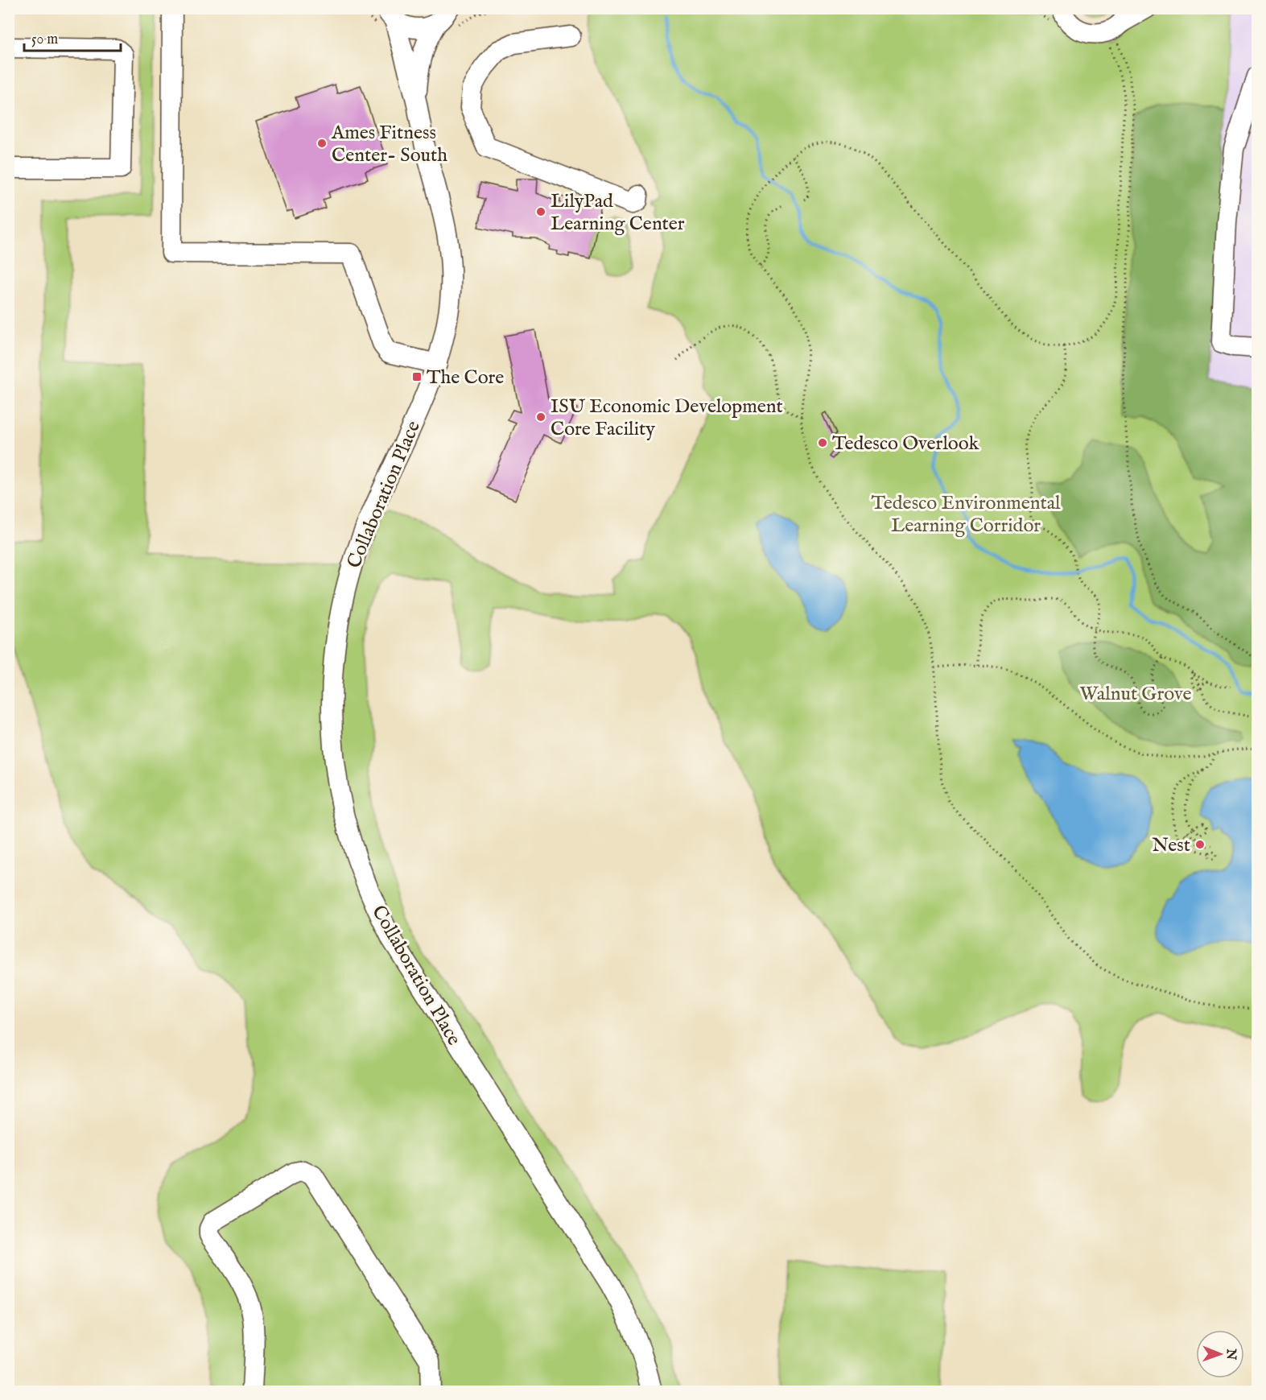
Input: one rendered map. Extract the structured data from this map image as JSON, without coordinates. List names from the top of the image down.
{
  "streets": {
    "street": ["Collaboration Place"]
  },
  "parks": ["Tedesco Environmental Learning Corridor", "Walnut Grove"],
  "places": {
    "other": [
      "Ames Fitness Center- South",
      "LilyPad Learning Center",
      "ISU Economic Development Core Facility",
      "Tedesco Overlook",
      "Nest"
    ],
    "transit": ["The Core"]
  },
  "scale_bar": "50 m",
  "north": "right"
}
